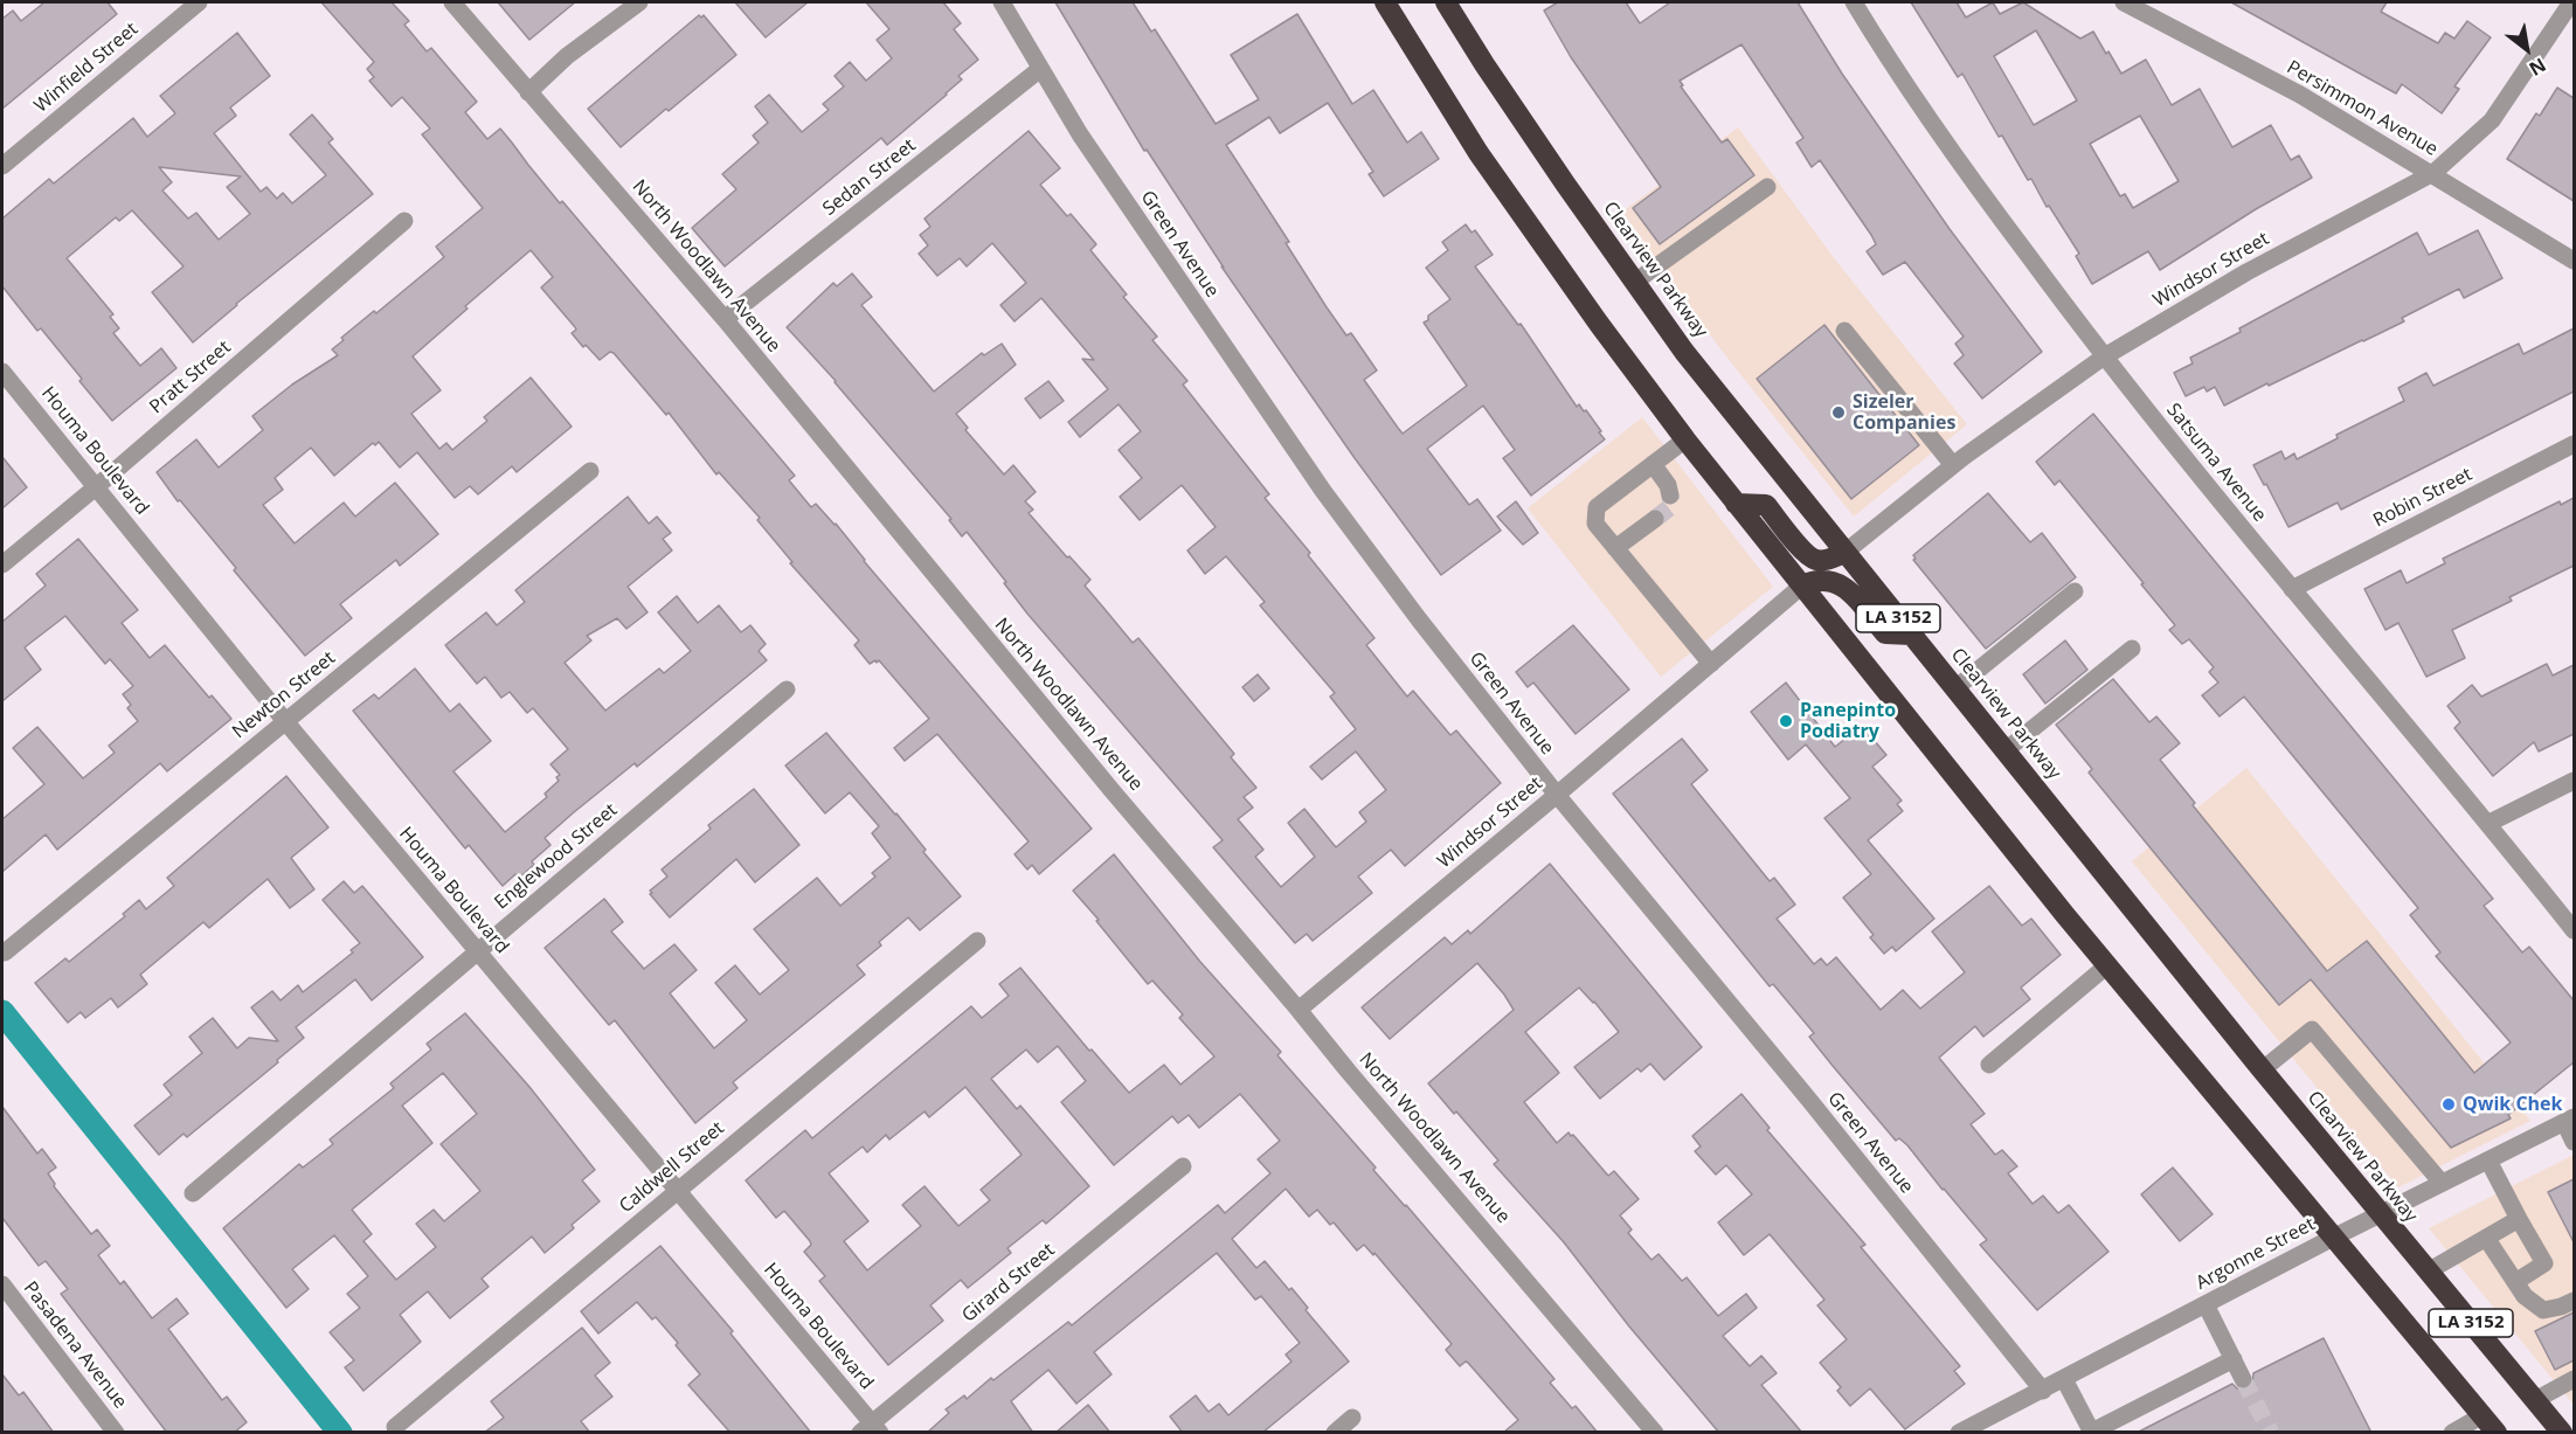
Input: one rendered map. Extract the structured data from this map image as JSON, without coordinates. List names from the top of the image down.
{
  "streets": {
    "highway": ["Clearview Parkway", "LA 3152"],
    "street": [
      "Winfield Street",
      "Persimmon Avenue",
      "Sedan Street",
      "Green Avenue",
      "North Woodlawn Avenue",
      "Windsor Street",
      "Pratt Street",
      "Houma Boulevard",
      "Satsuma Avenue",
      "Robin Street",
      "Newton Street",
      "Englewood Street",
      "Caldwell Street",
      "Argonne Street",
      "Girard Street",
      "Pasadena Avenue"
    ]
  },
  "crossings": [
    ["Persimmon Avenue", "Windsor Street"],
    ["Sedan Street", "Green Avenue"],
    ["Sedan Street", "North Woodlawn Avenue"],
    ["Green Avenue", "Windsor Street"],
    ["Green Avenue", "Argonne Street"],
    ["North Woodlawn Avenue", "Windsor Street"],
    ["Clearview Parkway", "Windsor Street"],
    ["Clearview Parkway", "Argonne Street"],
    ["Windsor Street", "Satsuma Avenue"],
    ["Windsor Street", "LA 3152"],
    ["Pratt Street", "Houma Boulevard"],
    ["Houma Boulevard", "Newton Street"],
    ["Houma Boulevard", "Englewood Street"],
    ["Houma Boulevard", "Caldwell Street"],
    ["Houma Boulevard", "Girard Street"],
    ["Satsuma Avenue", "Robin Street"],
    ["LA 3152", "Argonne Street"]
  ],
  "places": ["Sizeler Companies", "Panepinto Podiatry", "Qwik Chek"],
  "north": "bottom right"
}
